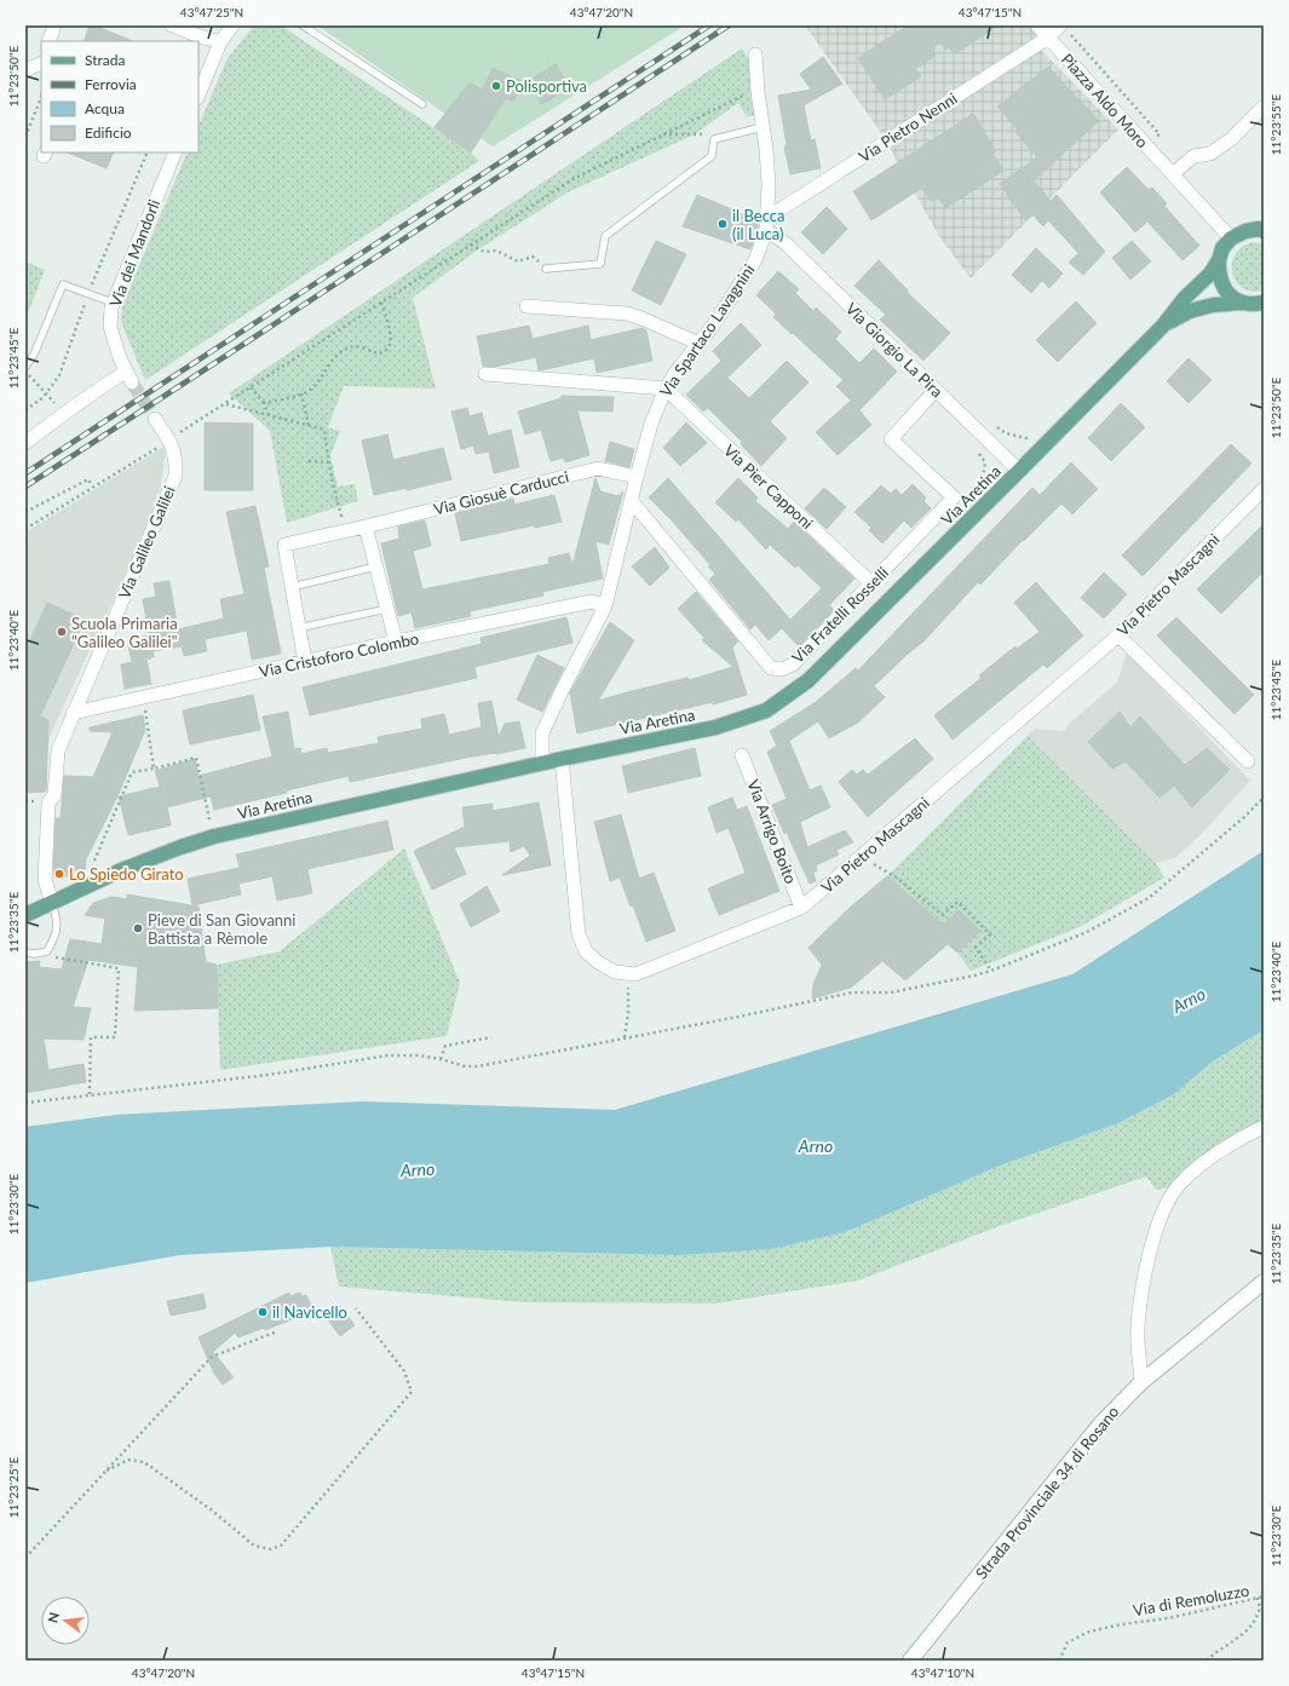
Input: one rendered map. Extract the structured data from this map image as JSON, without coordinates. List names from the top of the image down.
{
  "streets": {
    "main road": ["Via Aretina", "Strada Provinciale 34 di Rosano"],
    "street": [
      "Piazza Aldo Moro",
      "Via Pietro Nenni",
      "Via dei Mandorli",
      "Via Spartaco Lavagnini",
      "Via Giorgio La Pira",
      "Via Pier Capponi",
      "Via Giosuè Carducci",
      "Via Galileo Galilei",
      "Via Pietro Mascagni",
      "Via Fratelli Rosselli",
      "Via Cristoforo Colombo",
      "Via Arrigo Boito"
    ],
    "path": ["Via di Remoluzzo"]
  },
  "crossings": [
    ["Piazza Aldo Moro", "Via Pietro Nenni"],
    ["Piazza Aldo Moro", "Via Aretina"],
    ["Via Pietro Nenni", "Via Spartaco Lavagnini"],
    ["Via Pietro Nenni", "Via Giorgio La Pira"],
    ["Via Spartaco Lavagnini", "Via Giorgio La Pira"],
    ["Via Spartaco Lavagnini", "Via Pier Capponi"],
    ["Via Spartaco Lavagnini", "Via Giosuè Carducci"],
    ["Via Spartaco Lavagnini", "Via Aretina"],
    ["Via Spartaco Lavagnini", "Via Fratelli Rosselli"],
    ["Via Spartaco Lavagnini", "Via Cristoforo Colombo"],
    ["Via Giorgio La Pira", "Via Aretina"],
    ["Via Giorgio La Pira", "Via Fratelli Rosselli"],
    ["Via Pier Capponi", "Via Fratelli Rosselli"],
    ["Via Aretina", "Via Galileo Galilei"],
    ["Via Aretina", "Via Pietro Mascagni"],
    ["Via Galileo Galilei", "Via Cristoforo Colombo"],
    ["Via Pietro Mascagni", "Via Arrigo Boito"]
  ],
  "water": ["Arno"],
  "places": [
    "Polisportiva",
    "il Becca (il Luca)",
    "Scuola Primaria \"Galileo Galilei\"",
    "Lo Spiedo Girato",
    "Pieve di San Giovanni Battista a Rèmole",
    "il Navicello"
  ],
  "legend": [
    "Strada",
    "Ferrovia",
    "Acqua",
    "Edificio"
  ],
  "north": "left",
  "coordinates": [
    "43°47'25\"N",
    "43°47'20\"N",
    "43°47'15\"N",
    "11°23'50\"E",
    "11°23'55\"E",
    "11°23'45\"E",
    "11°23'40\"E",
    "11°23'35\"E",
    "11°23'30\"E",
    "11°23'25\"E",
    "43°47'10\"N"
  ]
}
